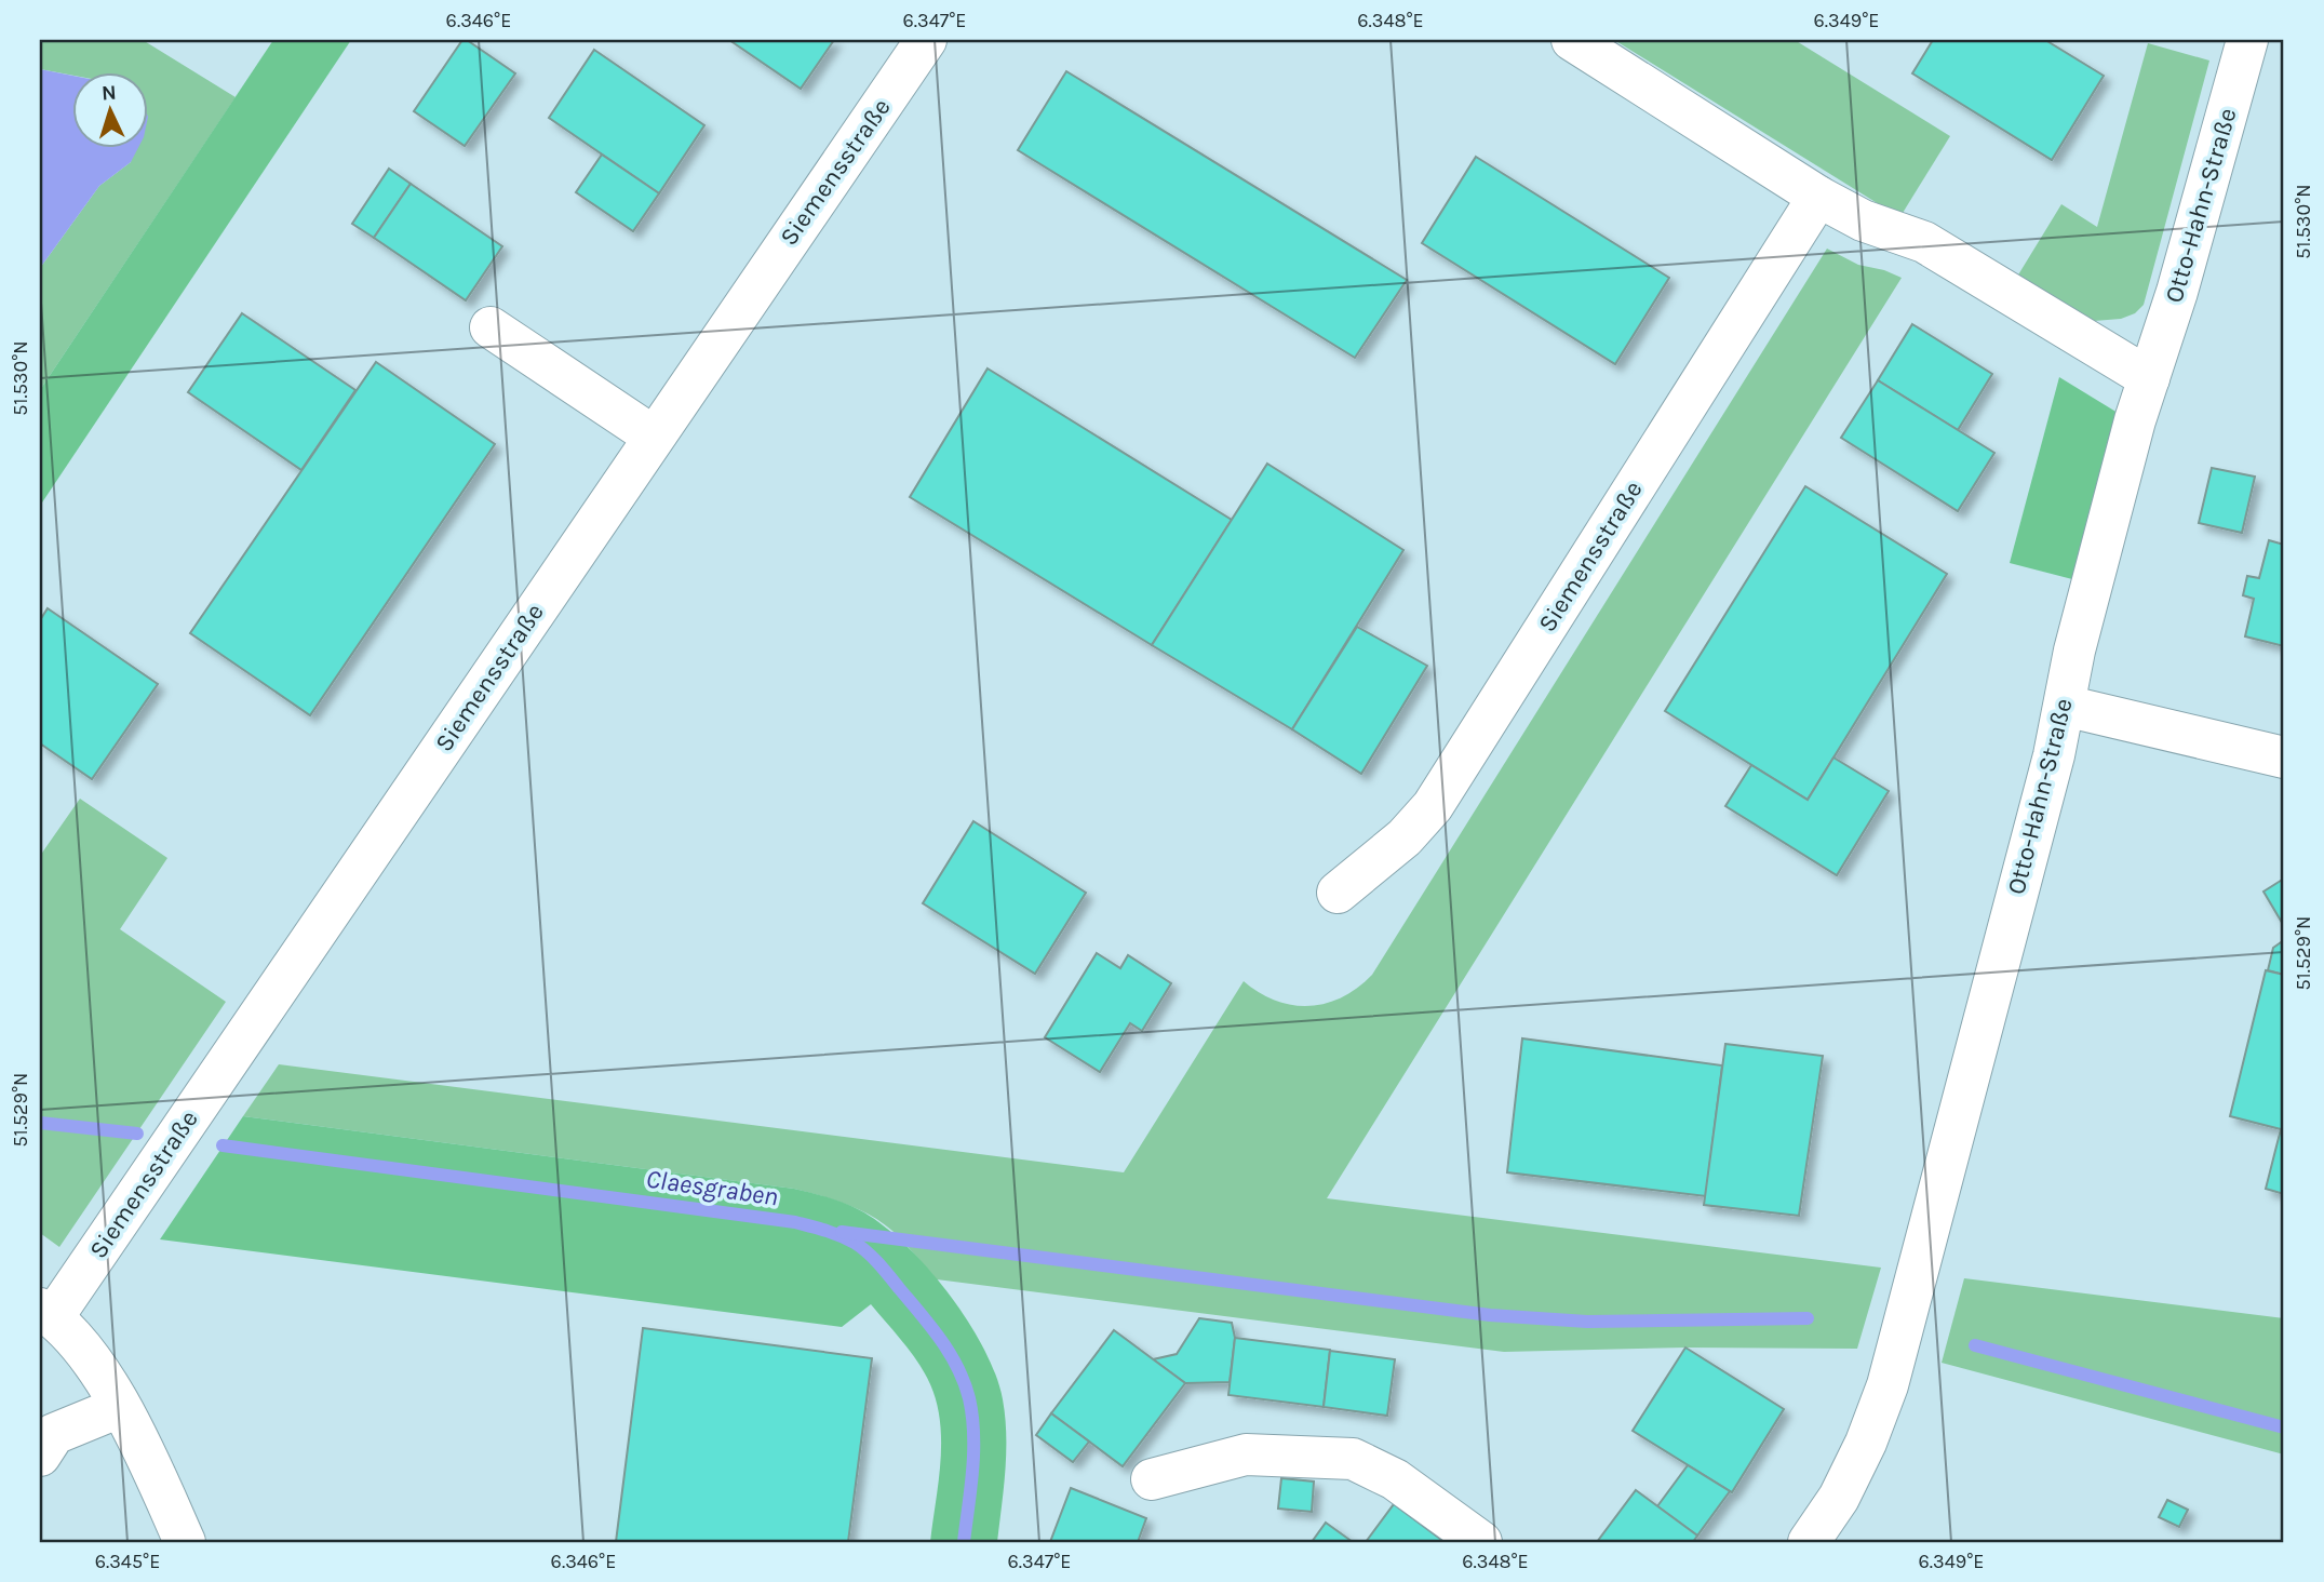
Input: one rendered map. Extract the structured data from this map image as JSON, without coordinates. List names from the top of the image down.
{
  "streets": {
    "street": ["Siemensstraße", "Otto-Hahn-Straße"]
  },
  "water": ["Claesgraben"],
  "north": "top",
  "coordinates": [
    "6.346°E",
    "6.347°E",
    "6.348°E",
    "6.349°E",
    "51.530°N",
    "51.529°N",
    "6.345°E"
  ]
}
